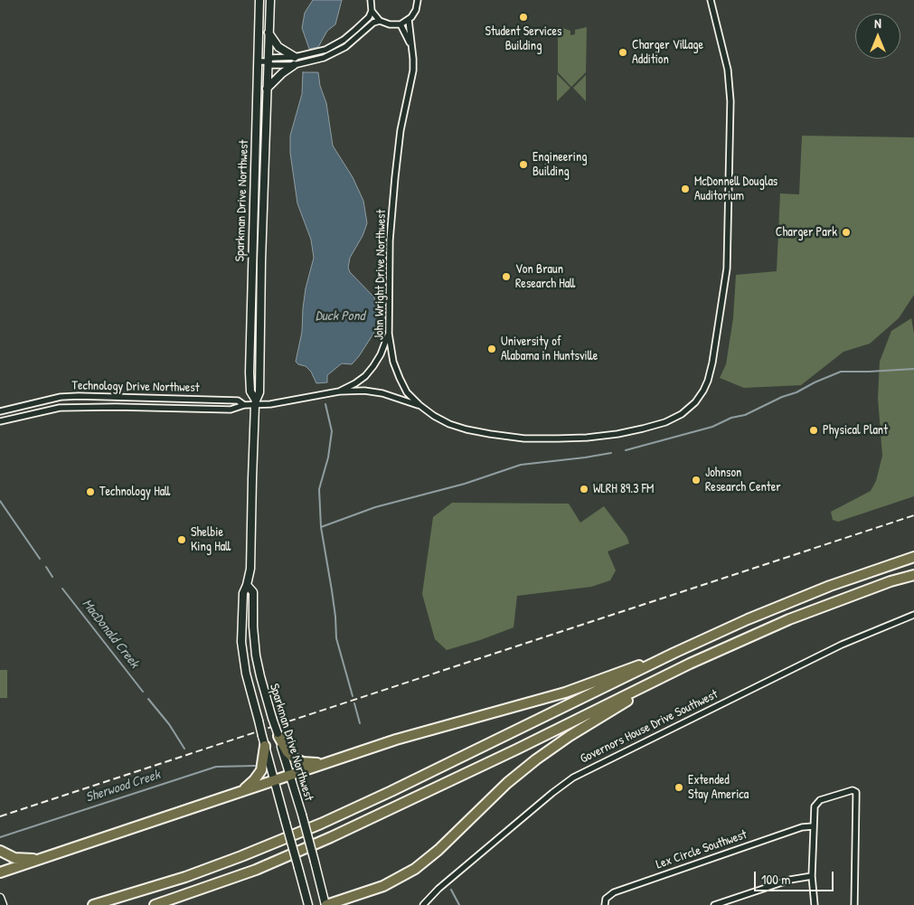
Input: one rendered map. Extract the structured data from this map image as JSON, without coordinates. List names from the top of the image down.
{
  "streets": {
    "main road": ["Sparkman Drive Northwest"],
    "street": [
      "John Wright Drive Northwest",
      "Technology Drive Northwest",
      "Governors House Drive Southwest",
      "Lex Circle Southwest"
    ]
  },
  "crossings": [
    ["Sparkman Drive Northwest", "Technology Drive Northwest"],
    ["John Wright Drive Northwest", "Technology Drive Northwest"]
  ],
  "water": ["Duck Pond", "MacDonald Creek", "Sherwood Creek"],
  "places": [
    "Student Services Building",
    "Charger Village Addition",
    "Engineering Building",
    "McDonnell Douglas Auditorium",
    "Charger Park",
    "Von Braun Research Hall",
    "University of Alabama in Huntsville",
    "Physical Plant",
    "Johnson Research Center",
    "WLRH 89.3 FM",
    "Technology Hall",
    "Shelbie King Hall",
    "Extended Stay America"
  ],
  "scale_bar": "100 m",
  "north": "top"
}
